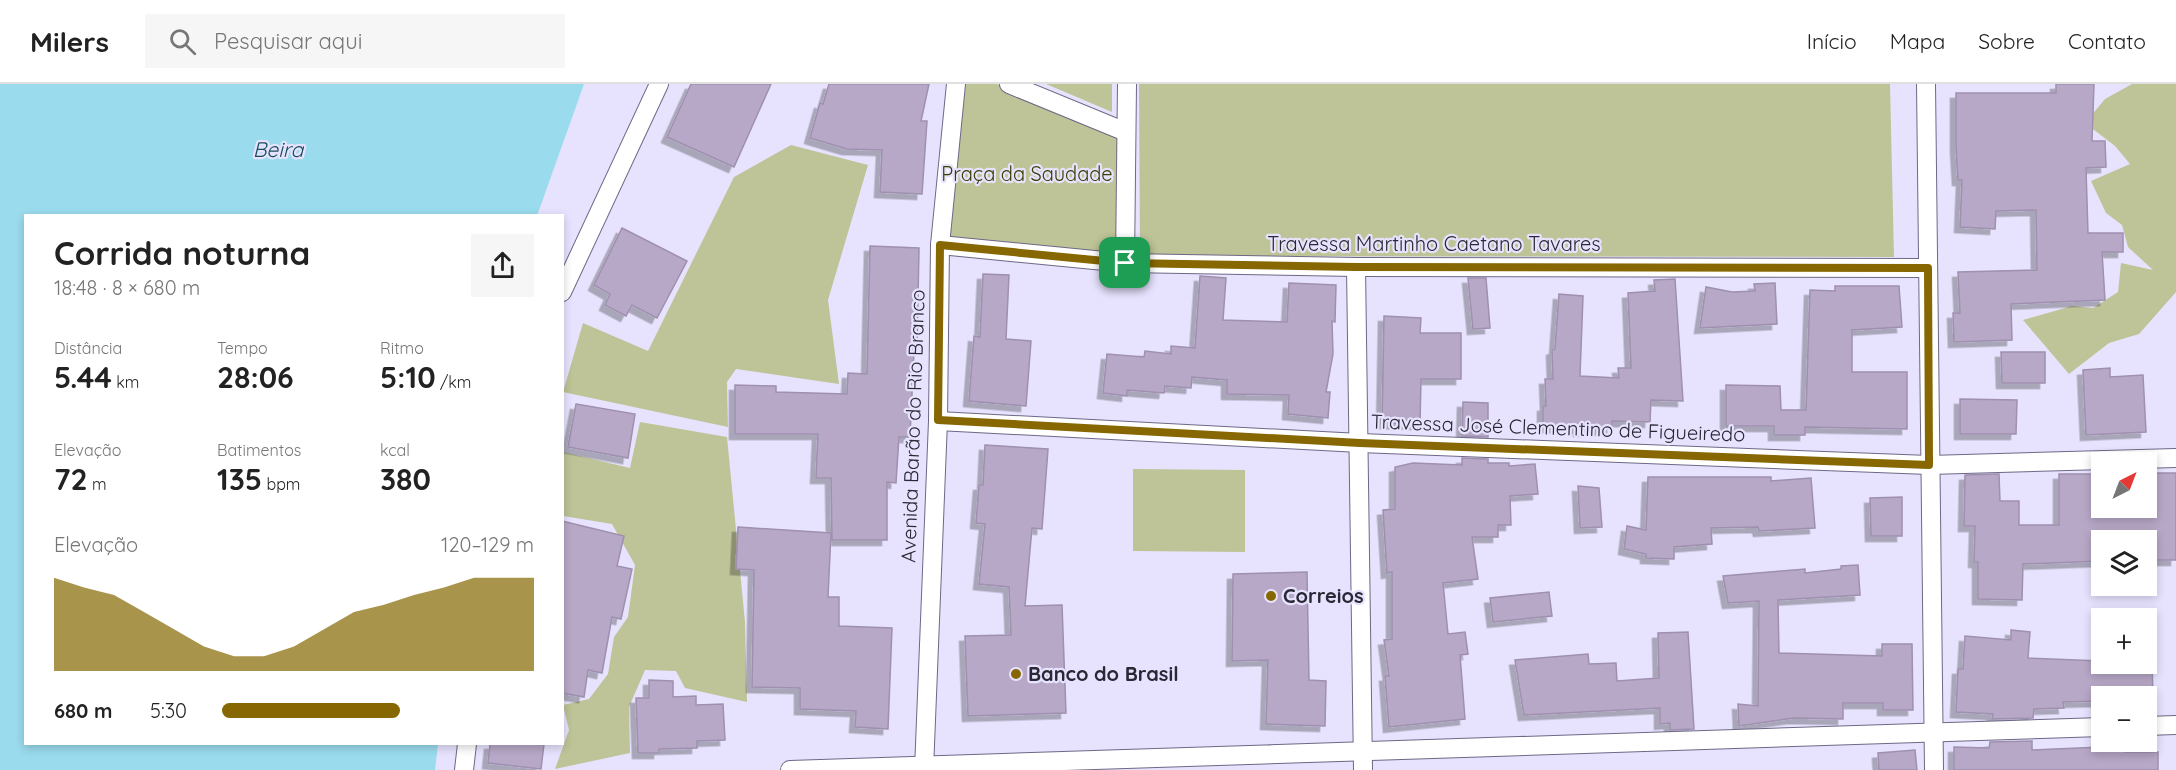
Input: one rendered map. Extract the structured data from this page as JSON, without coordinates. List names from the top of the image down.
{
  "streets": {
    "street": ["Travessa Martinho Caetano Tavares", "Avenida Barão do Rio Branco", "Travessa José Clementino de Figueiredo"]
  },
  "crossings": [
    ["Travessa Martinho Caetano Tavares", "Avenida Barão do Rio Branco"],
    ["Avenida Barão do Rio Branco", "Travessa José Clementino de Figueiredo"]
  ],
  "water": ["Beira"],
  "parks": ["Praça da Saudade"],
  "places": ["Correios", "Banco do Brasil"],
  "north": "top right",
  "page": {
    "header": "Milers",
    "search": "Pesquisar aqui",
    "nav": [
      "Início",
      "Mapa",
      "Sobre",
      "Contato"
    ],
    "heading": ["Corrida noturna", "18:48 · 8 × 680 m"],
    "stats": [
      ["Distância", "5.44 km"],
      ["Tempo", "28:06"],
      ["Ritmo", "5:10 /km"],
      ["Elevação", "72 m"],
      ["Batimentos", "135 bpm"],
      ["kcal", "380"]
    ],
    "map_buttons": ["+", "−"],
    "chart": ["Elevação", "120–129 m"],
    "list": [
      {
        "name": "680 m",
        "note": "5:30"
      }
    ]
  }
}
